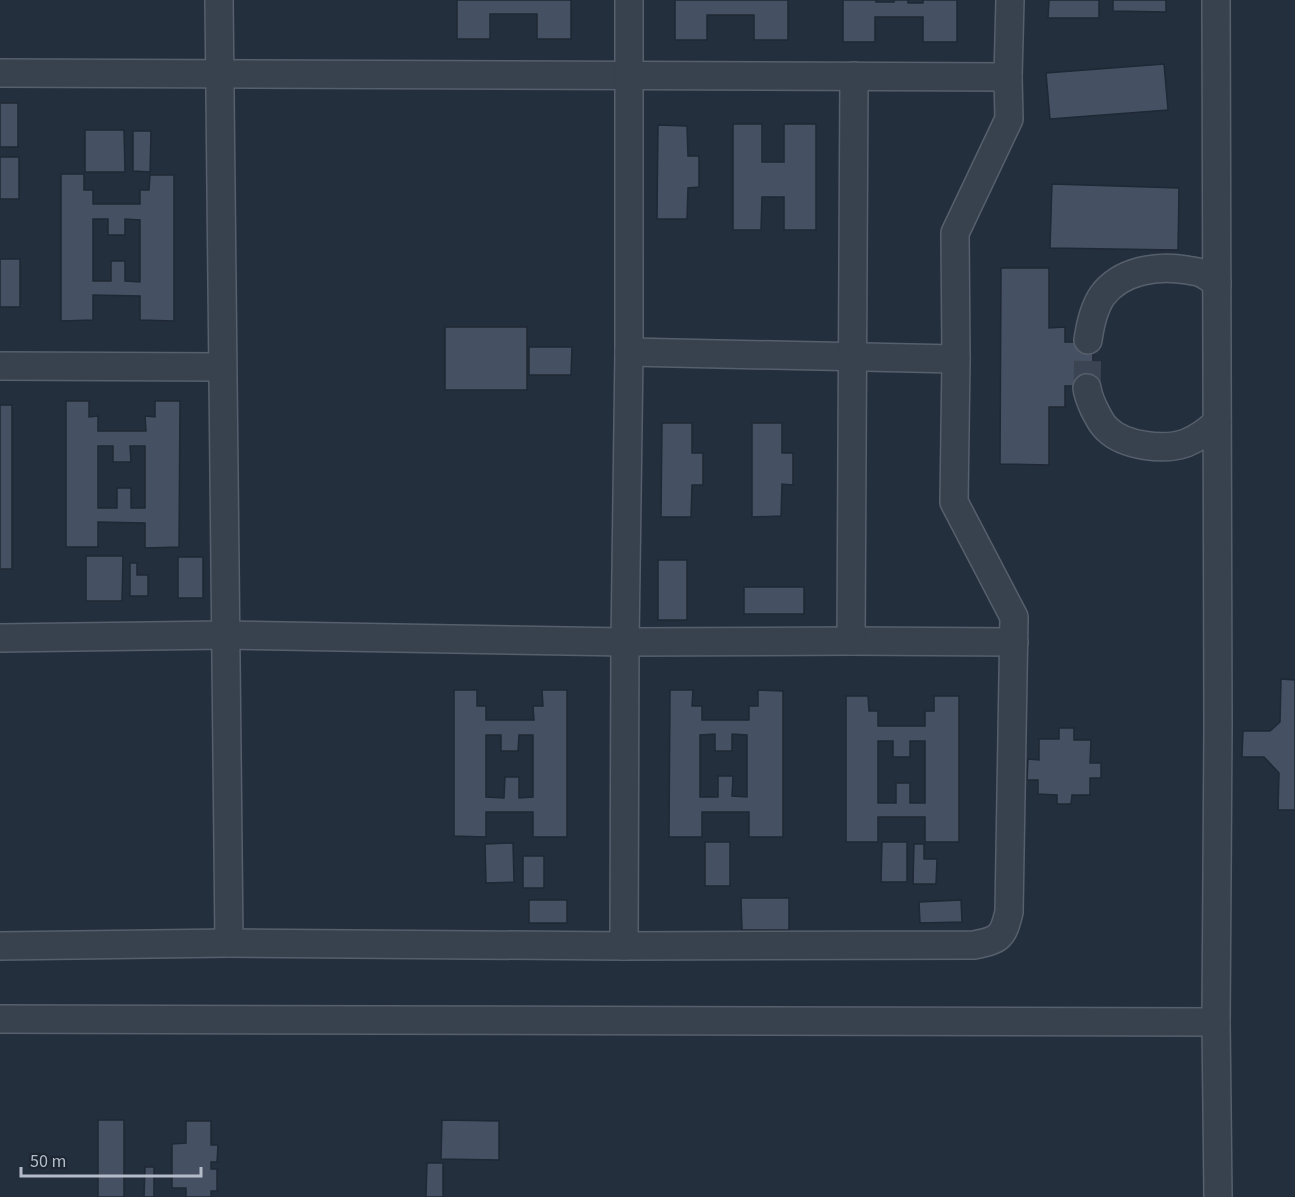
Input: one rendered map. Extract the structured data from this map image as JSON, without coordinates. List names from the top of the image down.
{
  "scale_bar": "50 m"
}
